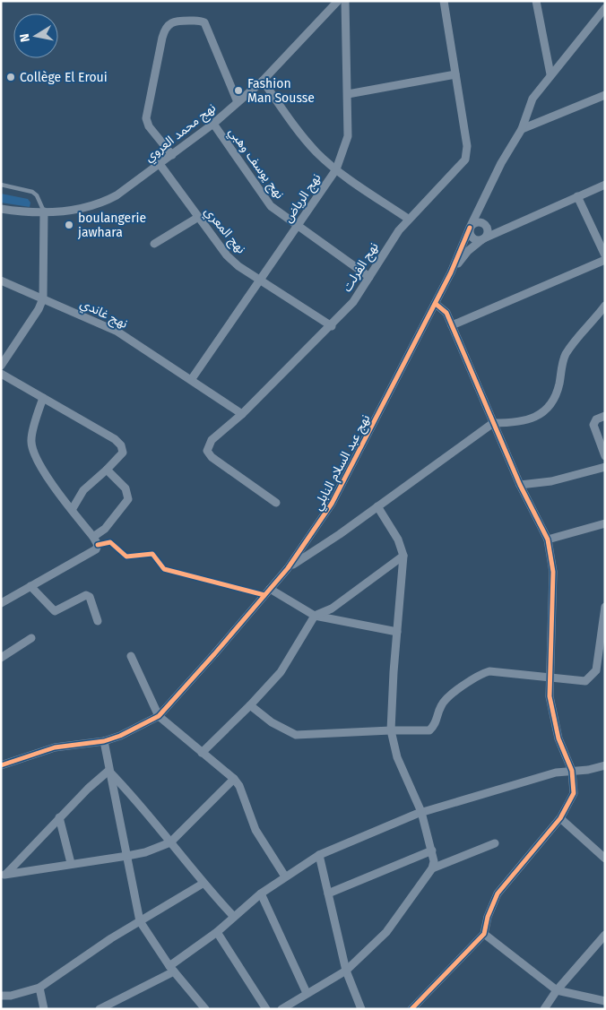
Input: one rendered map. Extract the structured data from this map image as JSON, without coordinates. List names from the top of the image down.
{
  "streets": {
    "street": [
      "نهج محمد العروي",
      "نهج يوسف وهبي",
      "نهج الرياض",
      "نهج المعري",
      "نهج الفرلت",
      "نهج غاندي",
      "نهج عبد السلام النابلي"
    ]
  },
  "crossings": [
    ["نهج محمد العروي", "نهج يوسف وهبي"],
    ["نهج محمد العروي", "نهج المعري"],
    ["نهج يوسف وهبي", "نهج الرياض"],
    ["نهج يوسف وهبي", "نهج الفرلت"],
    ["نهج الرياض", "نهج المعري"],
    ["نهج الرياض", "نهج غاندي"],
    ["نهج المعري", "نهج الفرلت"],
    ["نهج الفرلت", "نهج غاندي"]
  ],
  "places": ["Collège El Eroui", "Fashion Man Sousse", "boulangerie jawhara"],
  "north": "left"
}
